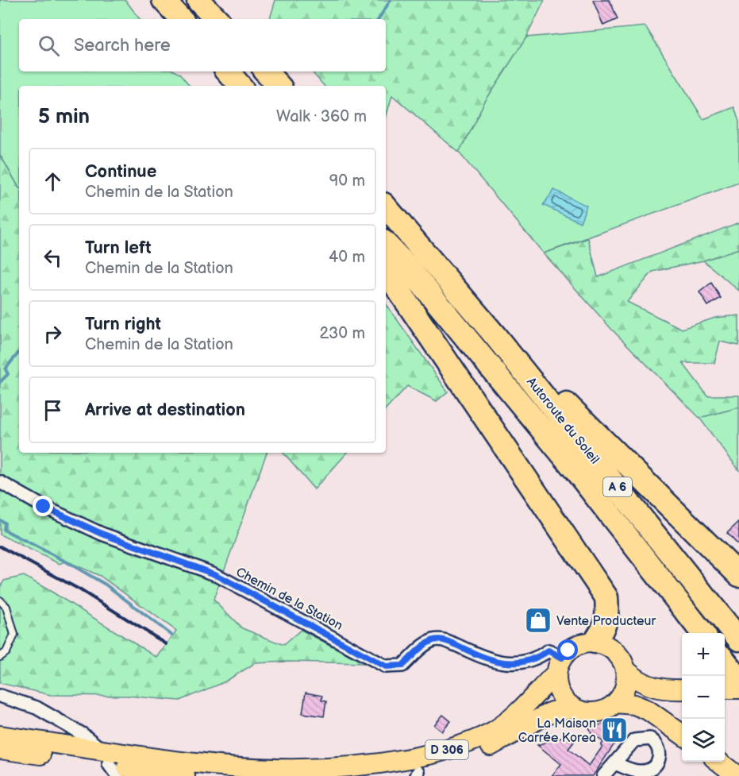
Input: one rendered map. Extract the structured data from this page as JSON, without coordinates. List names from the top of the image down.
{
  "streets": {
    "highway": ["Autoroute du Soleil", "A 6"],
    "main road": ["D 306"],
    "street": ["Chemin de la Station"]
  },
  "crossings": [
    ["Chemin de la Station", "D 306"]
  ],
  "places": {
    "shop": ["Vente Producteur"],
    "restaurant": ["La Maison Carrée Korea"]
  },
  "page": {
    "search": "Search here",
    "heading": ["5 min", "Walk · 360 m"],
    "list": [
      ["Continue", "Chemin de la Station", "90 m"],
      ["Turn left", "Chemin de la Station", "40 m"],
      ["Turn right", "Chemin de la Station", "230 m"],
      "Arrive at destination"
    ],
    "map_buttons": ["+", "−"]
  }
}
